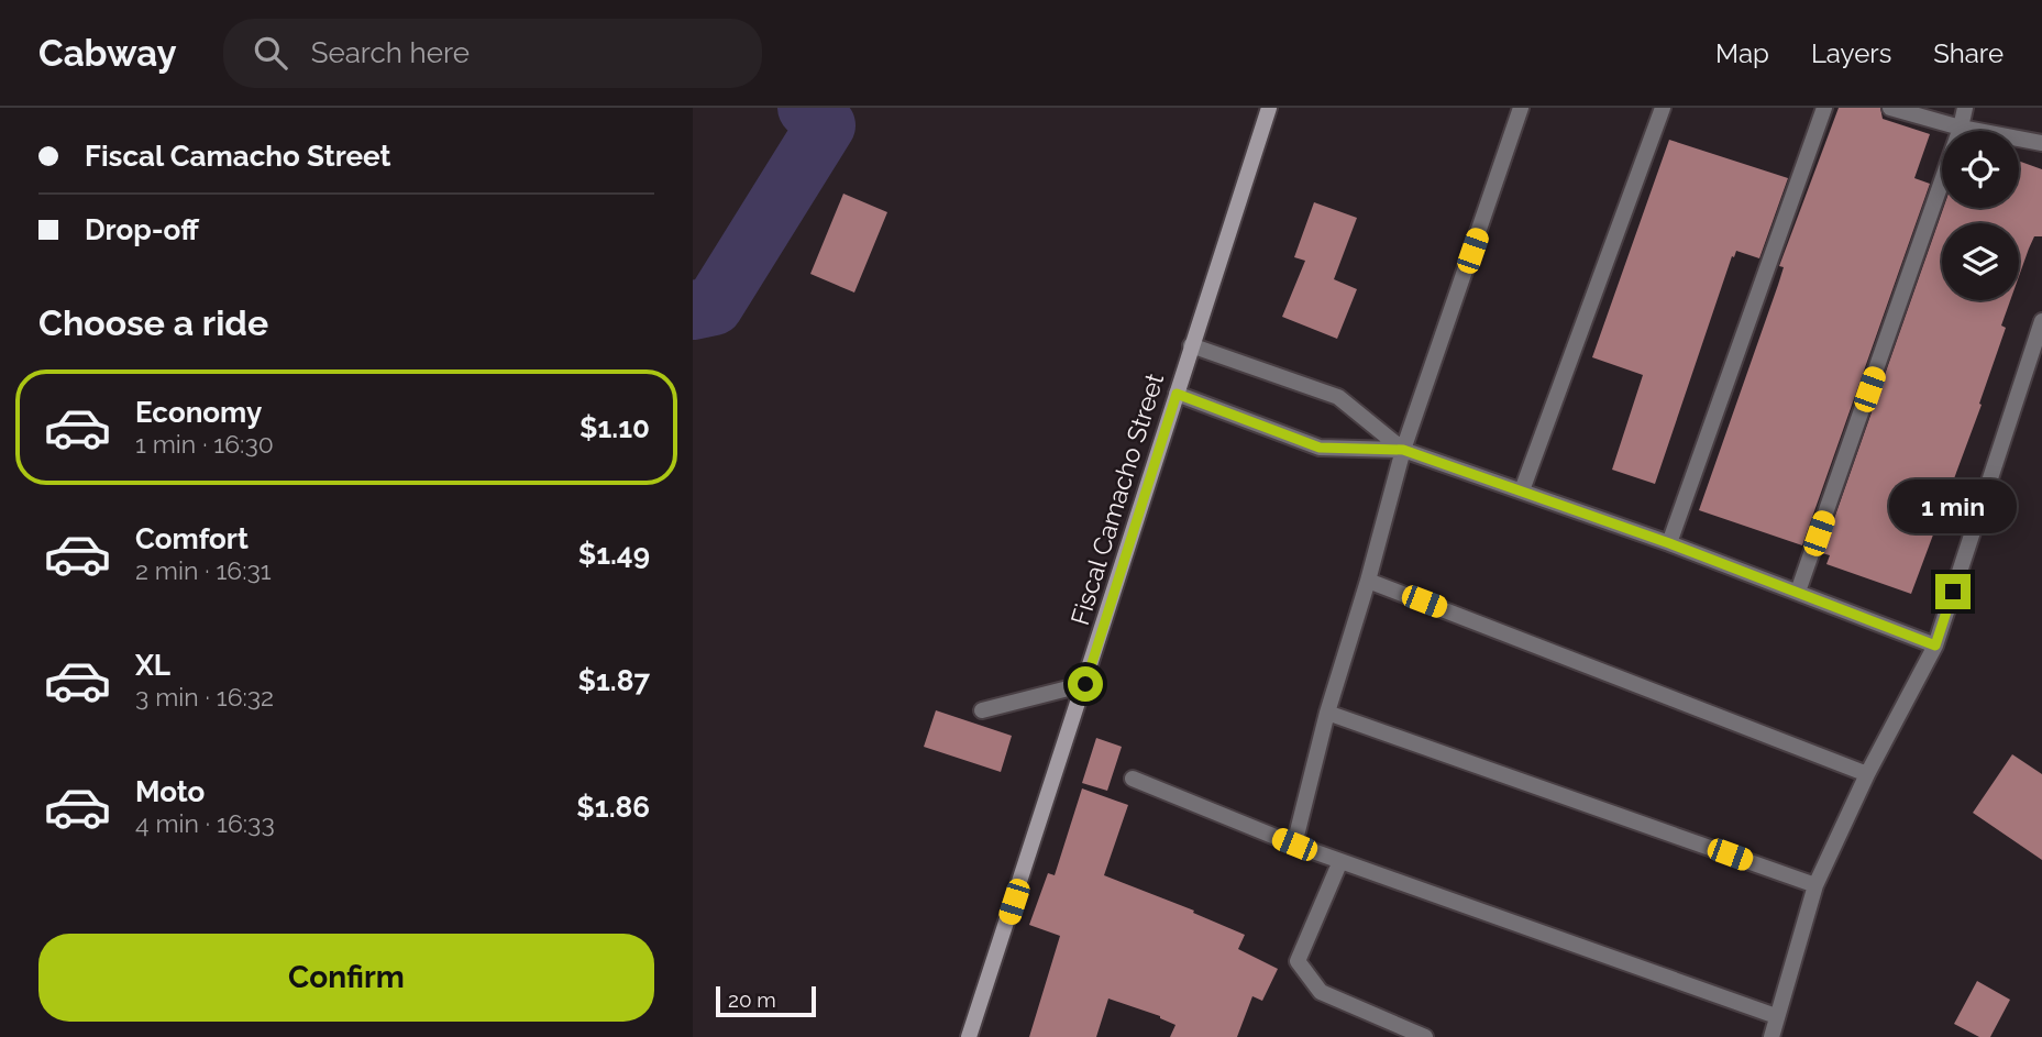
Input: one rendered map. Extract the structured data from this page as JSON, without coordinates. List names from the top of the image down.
{
  "streets": {
    "street": ["Fiscal Camacho Street"]
  },
  "scale_bar": "20 m",
  "page": {
    "header": "Cabway",
    "search": "Search here",
    "nav": ["Map", "Layers", "Share"],
    "banner": ["Fiscal Camacho Street", "Drop-off"],
    "heading": "Choose a ride",
    "list": [
      {
        "name": "Economy",
        "note": "1 min · 16:30",
        "value": "$1.10"
      },
      {
        "name": "Comfort",
        "note": "2 min · 16:31",
        "value": "$1.49"
      },
      {
        "name": "XL",
        "note": "3 min · 16:32",
        "value": "$1.87"
      },
      {
        "name": "Moto",
        "note": "4 min · 16:33",
        "value": "$1.86"
      }
    ],
    "bubble": "1 min",
    "buttons": "Confirm",
    "scale": "20 m"
  }
}
